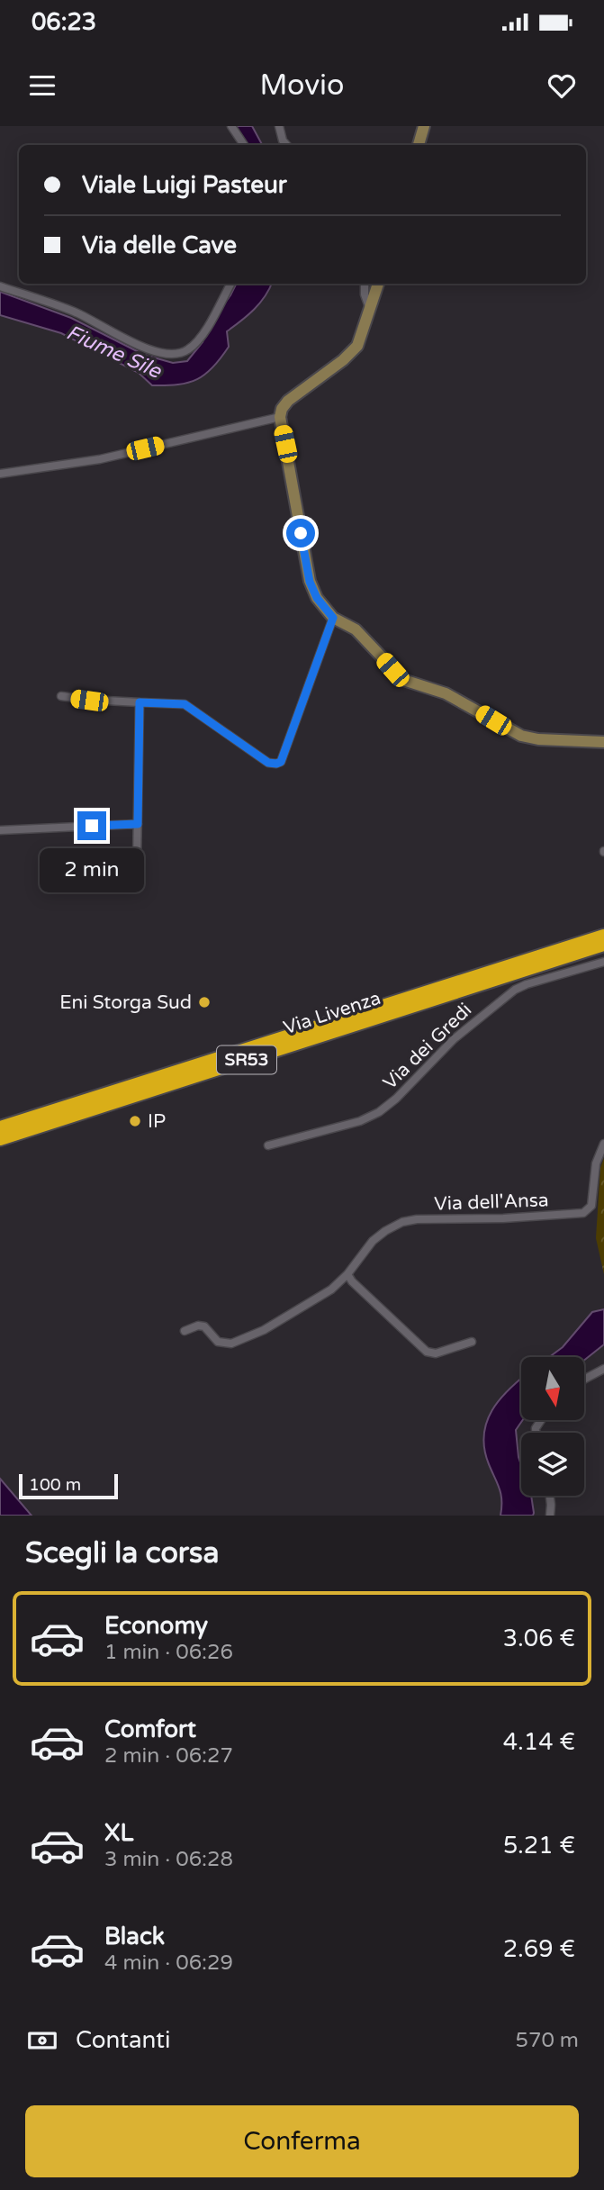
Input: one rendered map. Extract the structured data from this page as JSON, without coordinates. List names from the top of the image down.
{
  "streets": {
    "highway": ["Via Livenza", "SR53"],
    "street": ["Via dei Gredi", "Via dell'Ansa"]
  },
  "water": ["Fiume Sile"],
  "places": ["Eni Storga Sud", "IP"],
  "scale_bar": "100 m",
  "north": "bottom",
  "page": {
    "status": "06:23",
    "header": "Movio",
    "banner": ["Viale Luigi Pasteur", "Via delle Cave"],
    "bubble": "2 min",
    "scale": "100 m",
    "heading": "Scegli la corsa",
    "list": [
      {
        "name": "Economy",
        "note": "1 min · 06:26",
        "value": "3.06 €"
      },
      {
        "name": "Comfort",
        "note": "2 min · 06:27",
        "value": "4.14 €"
      },
      {
        "name": "XL",
        "note": "3 min · 06:28",
        "value": "5.21 €"
      },
      {
        "name": "Black",
        "note": "4 min · 06:29",
        "value": "2.69 €"
      }
    ],
    "pay": ["Contanti", "570 m"],
    "buttons": "Conferma"
  }
}
